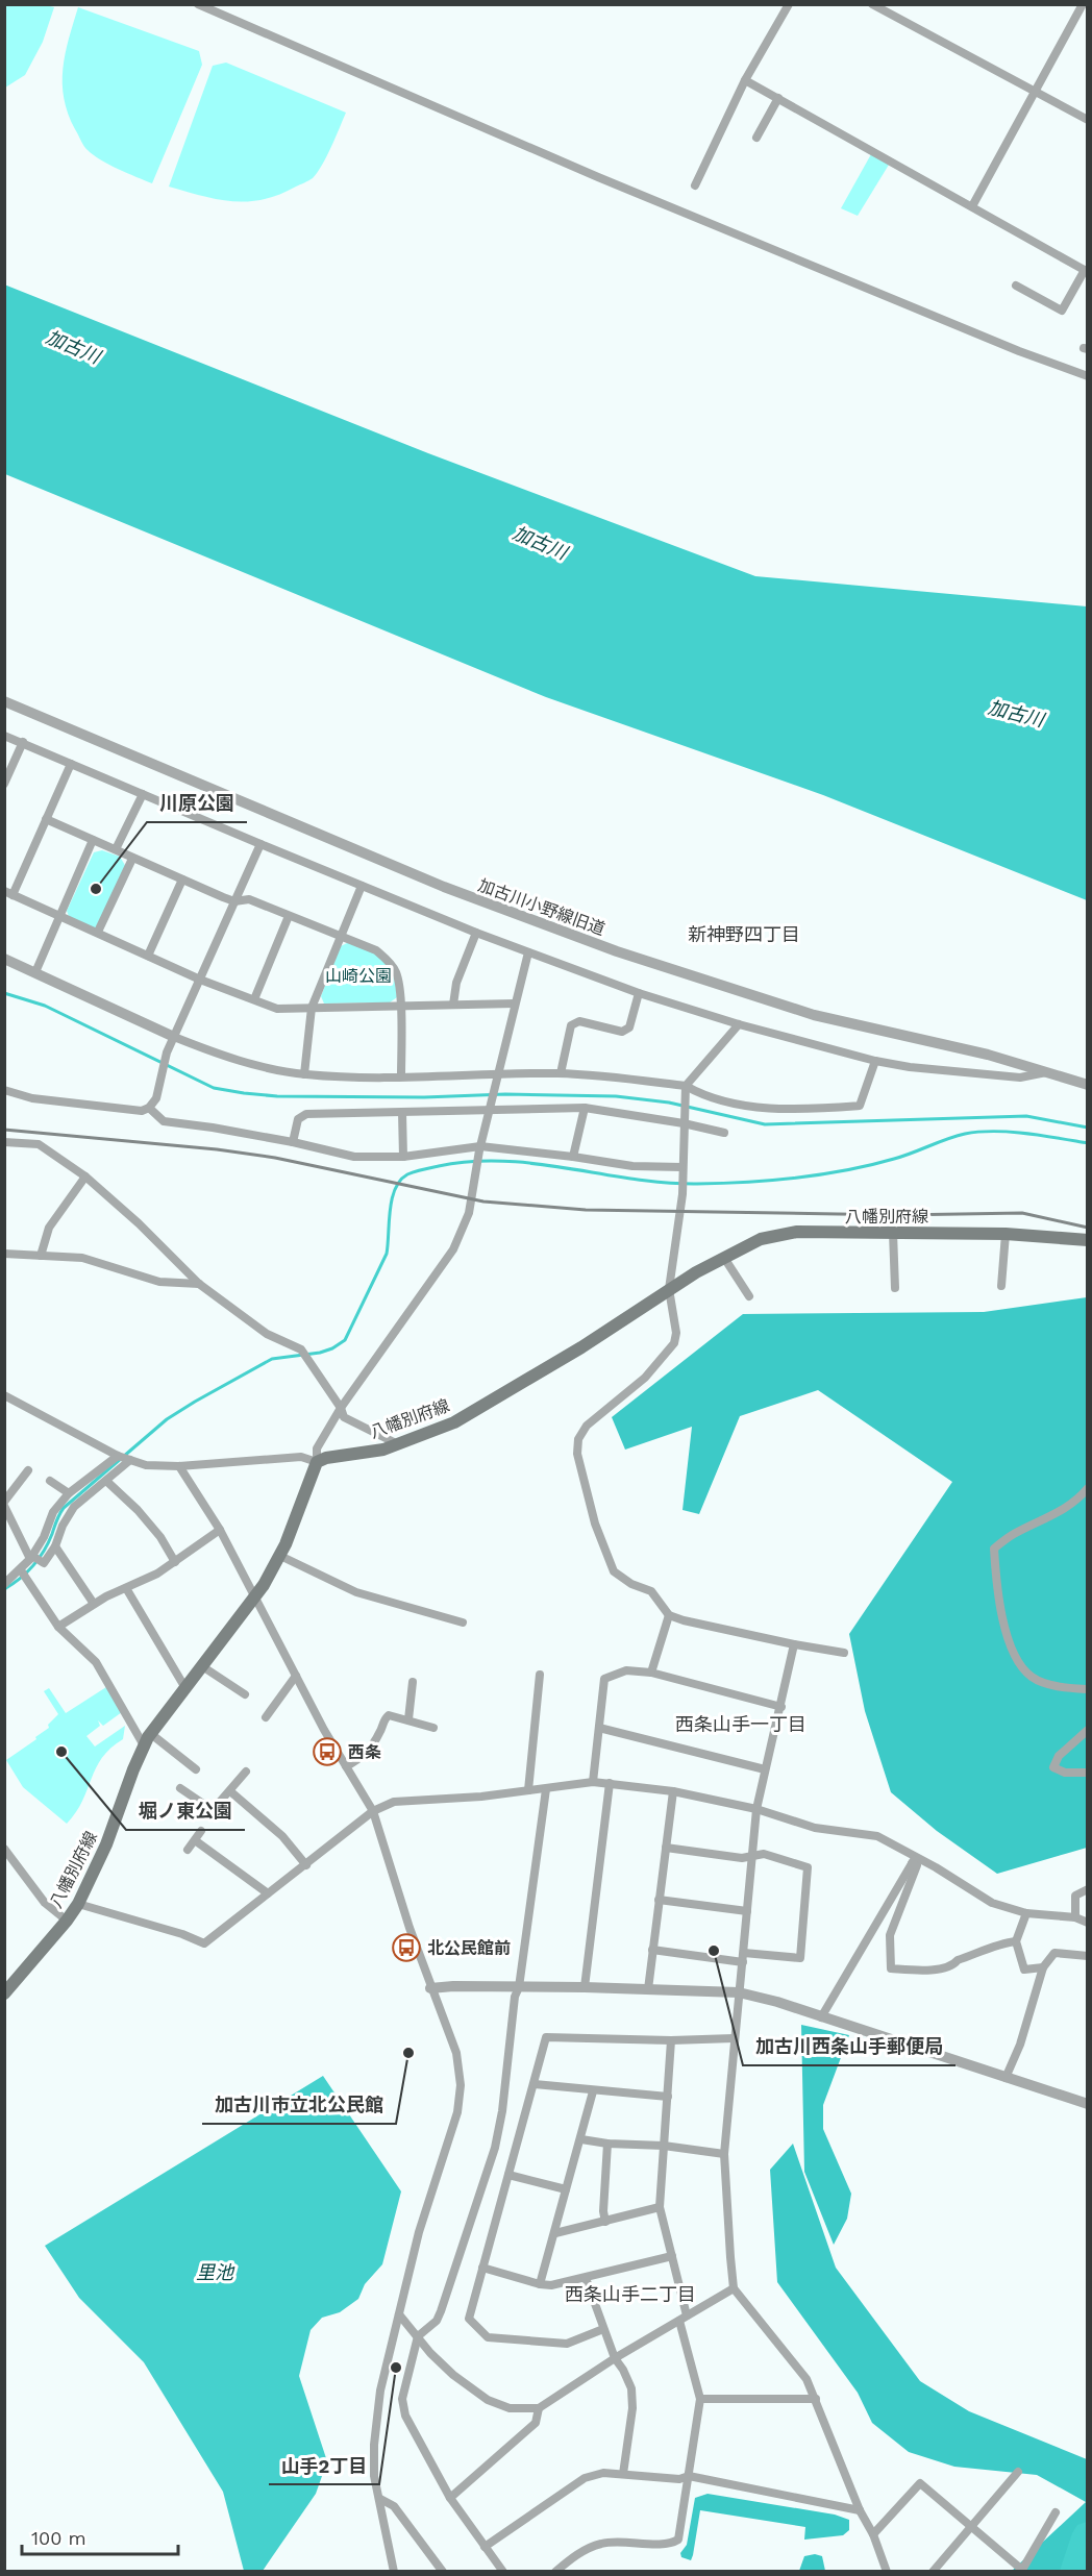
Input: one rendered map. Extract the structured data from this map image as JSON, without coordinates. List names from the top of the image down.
{
  "streets": {
    "main road": ["八幡別府線"],
    "street": ["加古川小野線旧道"]
  },
  "districts": ["新神野四丁目", "西条山手一丁目", "西条山手二丁目"],
  "water": ["加古川", "里池"],
  "parks": ["山崎公園"],
  "places": {
    "other": [
      "川原公園",
      "堀ノ東公園",
      "加古川西条山手郵便局",
      "加古川市立北公民館",
      "山手2丁目"
    ],
    "bus stop": ["西条", "北公民館前"]
  },
  "scale_bar": "100 m"
}
